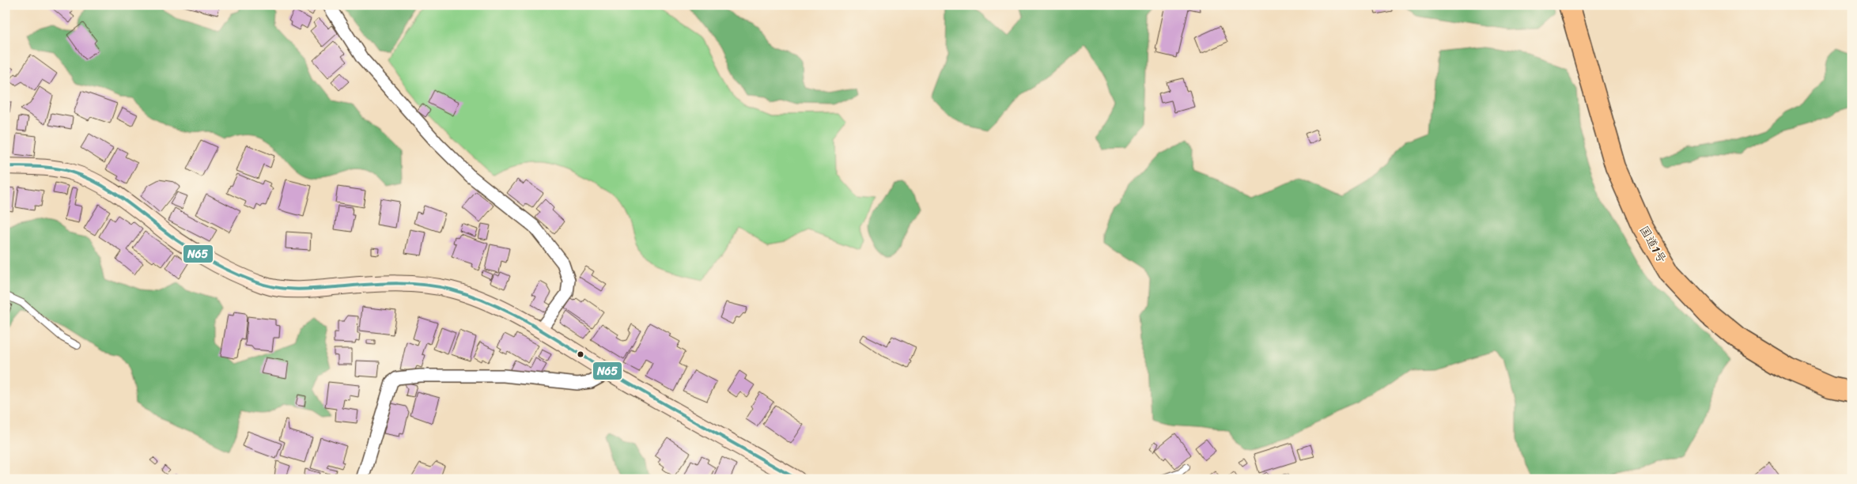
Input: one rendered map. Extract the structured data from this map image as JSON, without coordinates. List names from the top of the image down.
{
  "streets": {
    "highway": ["国道1号"]
  },
  "lines": ["transit line N65"]
}
